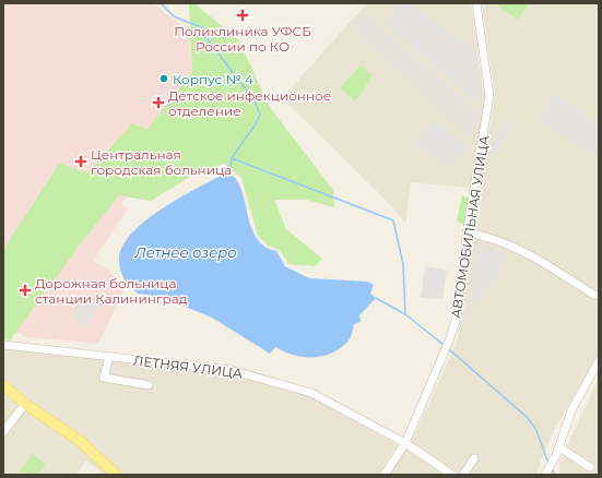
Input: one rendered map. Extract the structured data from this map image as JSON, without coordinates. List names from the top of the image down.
{
  "streets": {
    "street": ["АВТОМОБИЛЬНАЯ УЛИЦА", "ЛЕТНЯЯ УЛИЦА"]
  },
  "crossings": [
    ["АВТОМОБИЛЬНАЯ УЛИЦА", "ЛЕТНЯЯ УЛИЦА"]
  ],
  "water": ["Летнее озеро"],
  "places": {
    "health": [
      "Поликлиника УФСБ России по КО",
      "Детское инфекционное отделение",
      "Центральная городская больница",
      "Дорожная больница станции Калининград"
    ],
    "other": ["Корпус № 4"]
  }
}
